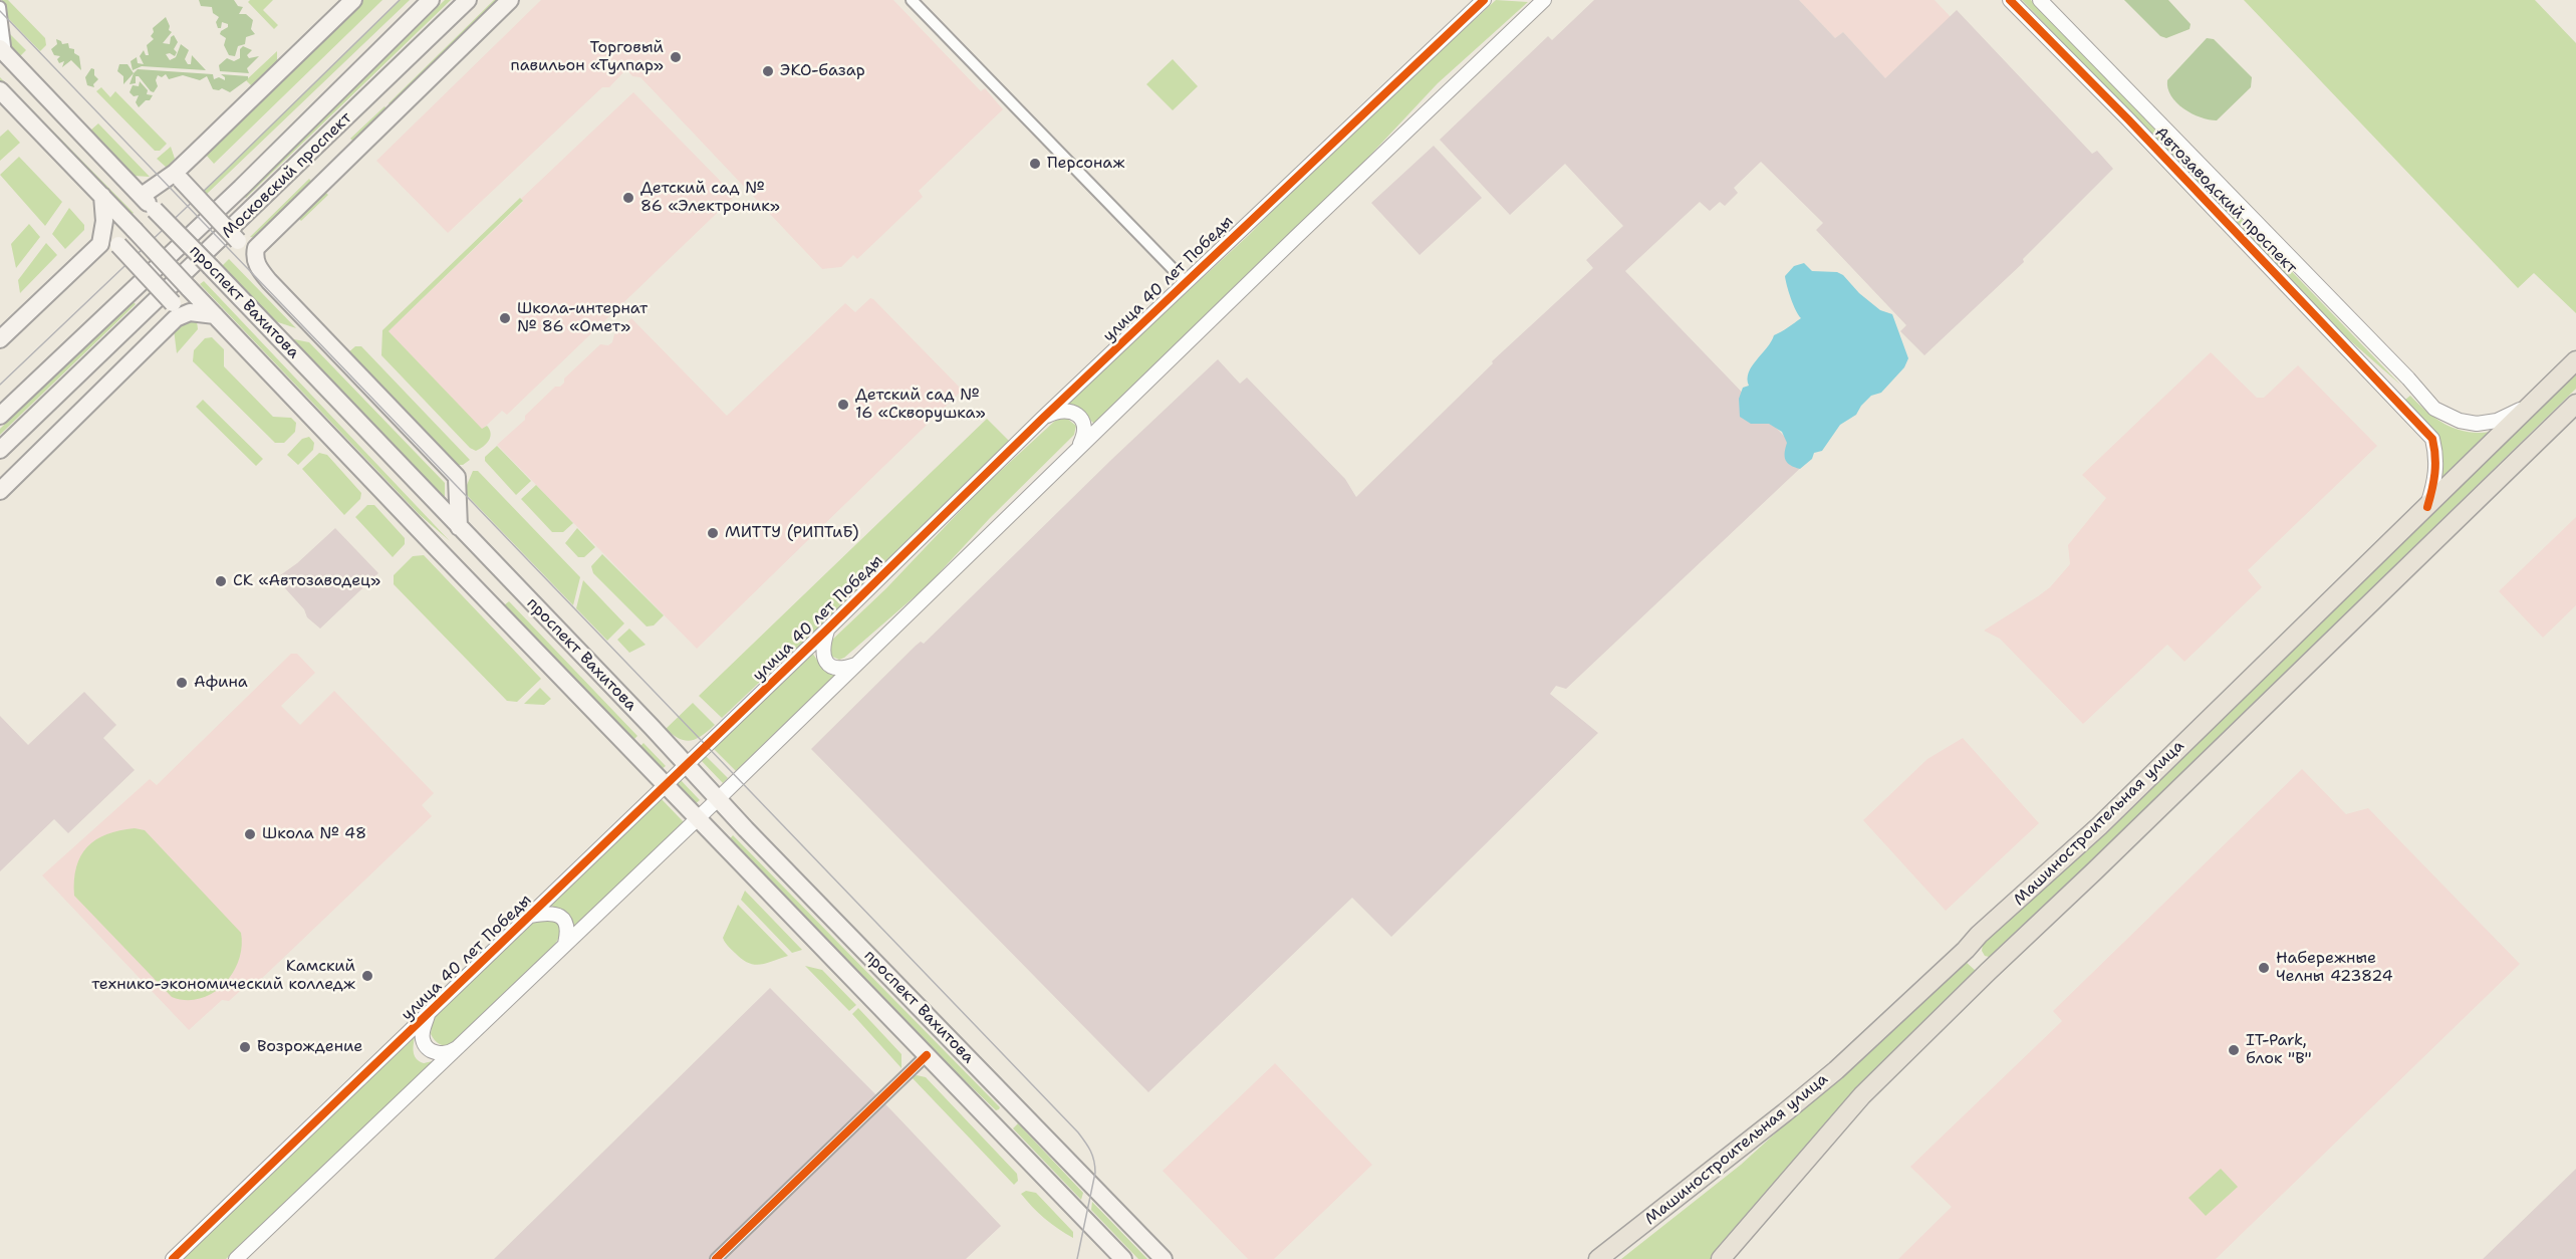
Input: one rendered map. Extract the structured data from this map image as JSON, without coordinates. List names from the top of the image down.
{
  "streets": {
    "main road": ["Московский проспект", "проспект Вахитова", "Машиностроительная улица"],
    "street": ["Автозаводский проспект", "улица 40 лет Победы"]
  },
  "crossings": [
    ["Автозаводский проспект", "Машиностроительная улица"],
    ["улица 40 лет Победы", "проспект Вахитова"]
  ],
  "places": [
    "Торговый павильон «Тулпар»",
    "ЭКО-базар",
    "Персонаж",
    "Детский сад № 86 «Электроник»",
    "Школа-интернат № 86 «Омет»",
    "Детский сад № 16 «Скворушка»",
    "МИТТУ (РИПТиБ)",
    "СК «Автозаводец»",
    "Афина",
    "Школа № 48",
    "Набережные Челны 423824",
    "Камский технико-экономический колледж",
    "Возрождение",
    "IT-Park, блок \"В\""
  ]
}
